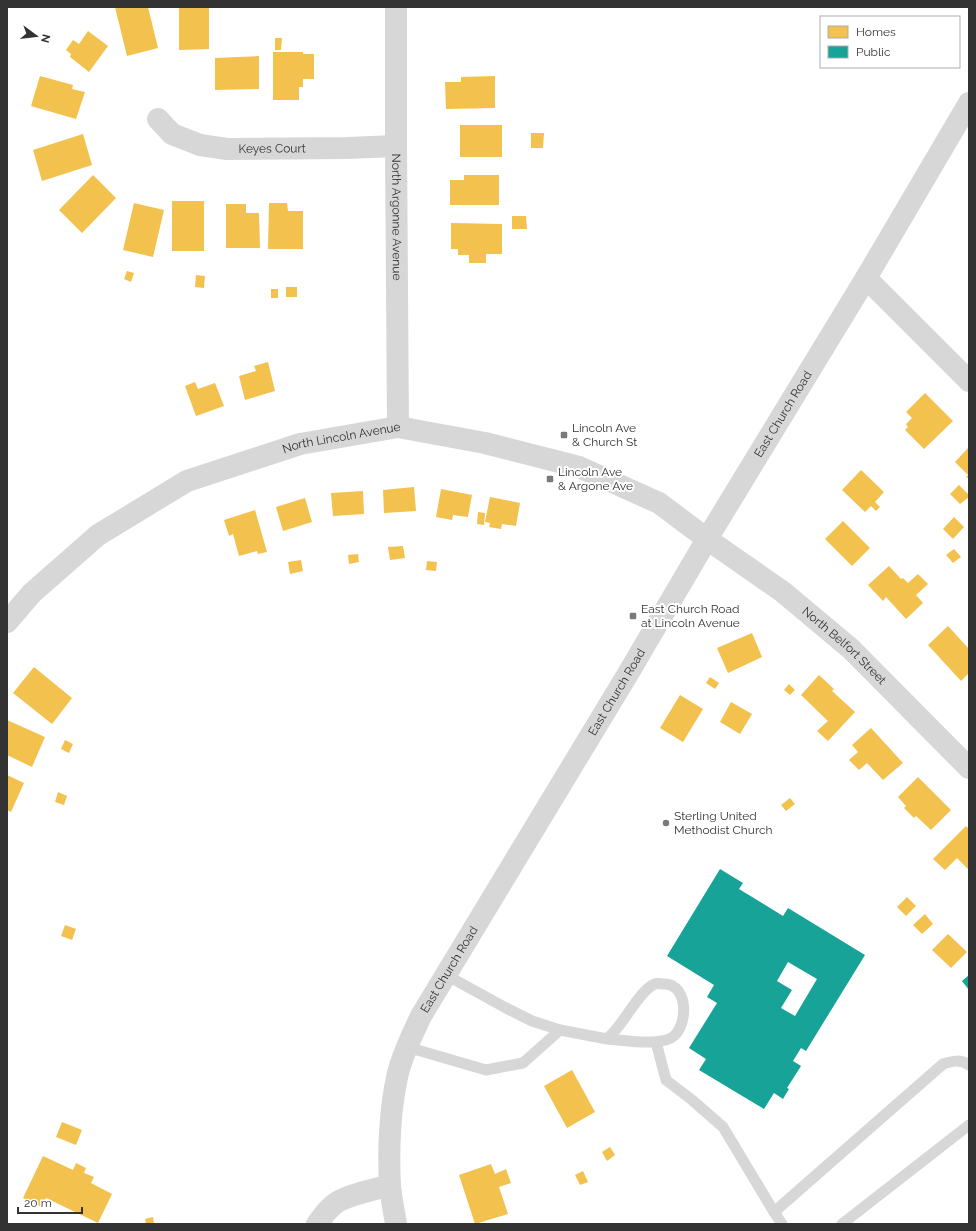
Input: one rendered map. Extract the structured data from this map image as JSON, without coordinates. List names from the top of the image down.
{
  "streets": {
    "street": [
      "Keyes Court",
      "North Argonne Avenue",
      "East Church Road",
      "North Lincoln Avenue",
      "North Belfort Street"
    ]
  },
  "crossings": [
    ["Keyes Court", "North Argonne Avenue"],
    ["North Argonne Avenue", "North Lincoln Avenue"],
    ["East Church Road", "North Lincoln Avenue"],
    ["East Church Road", "North Belfort Street"],
    ["North Lincoln Avenue", "North Belfort Street"]
  ],
  "places": {
    "transit": ["Lincoln Ave & Church St", "Lincoln Ave & Argone Ave", "East Church Road at Lincoln Avenue"],
    "other": ["Sterling United Methodist Church"]
  },
  "legend": ["Homes", "Public"],
  "scale_bar": "20 m",
  "north": "right"
}
